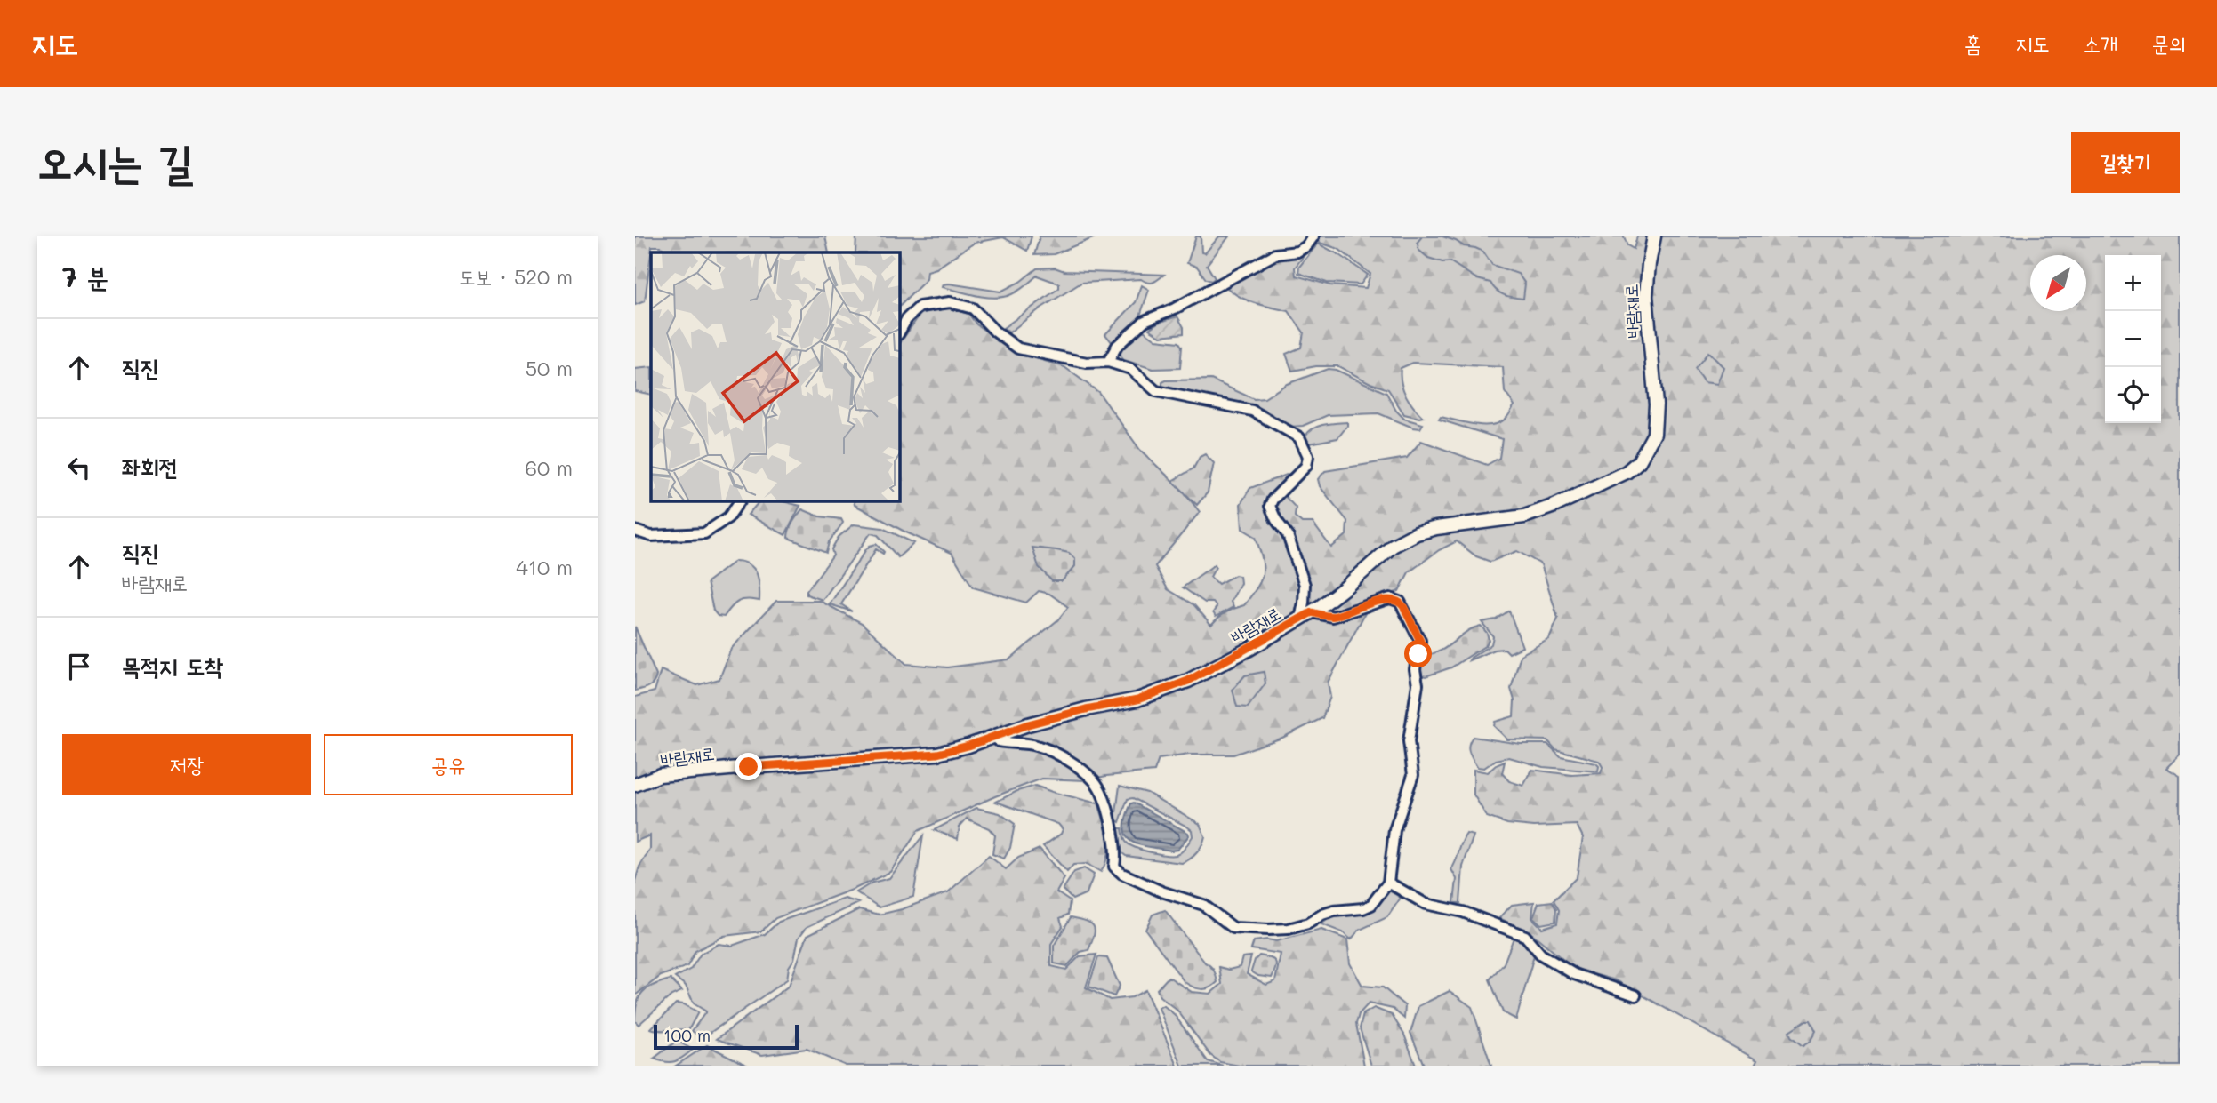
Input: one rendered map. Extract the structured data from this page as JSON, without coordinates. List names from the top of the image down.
{
  "streets": {
    "street": ["바람재로"]
  },
  "scale_bar": "100 m",
  "north": "bottom left",
  "page": {
    "header": "지도",
    "nav": [
      "홈",
      "지도",
      "소개",
      "문의"
    ],
    "buttons": [
      "길찾기",
      ["저장", "공유"]
    ],
    "title": "오시는 길",
    "heading": ["7 분", "도보 · 520 m"],
    "map_buttons": ["+", "−"],
    "list": [
      ["직진", "50 m"],
      ["좌회전", "60 m"],
      ["직진", "바람재로", "410 m"],
      "목적지 도착"
    ],
    "scale": "100 m"
  }
}
